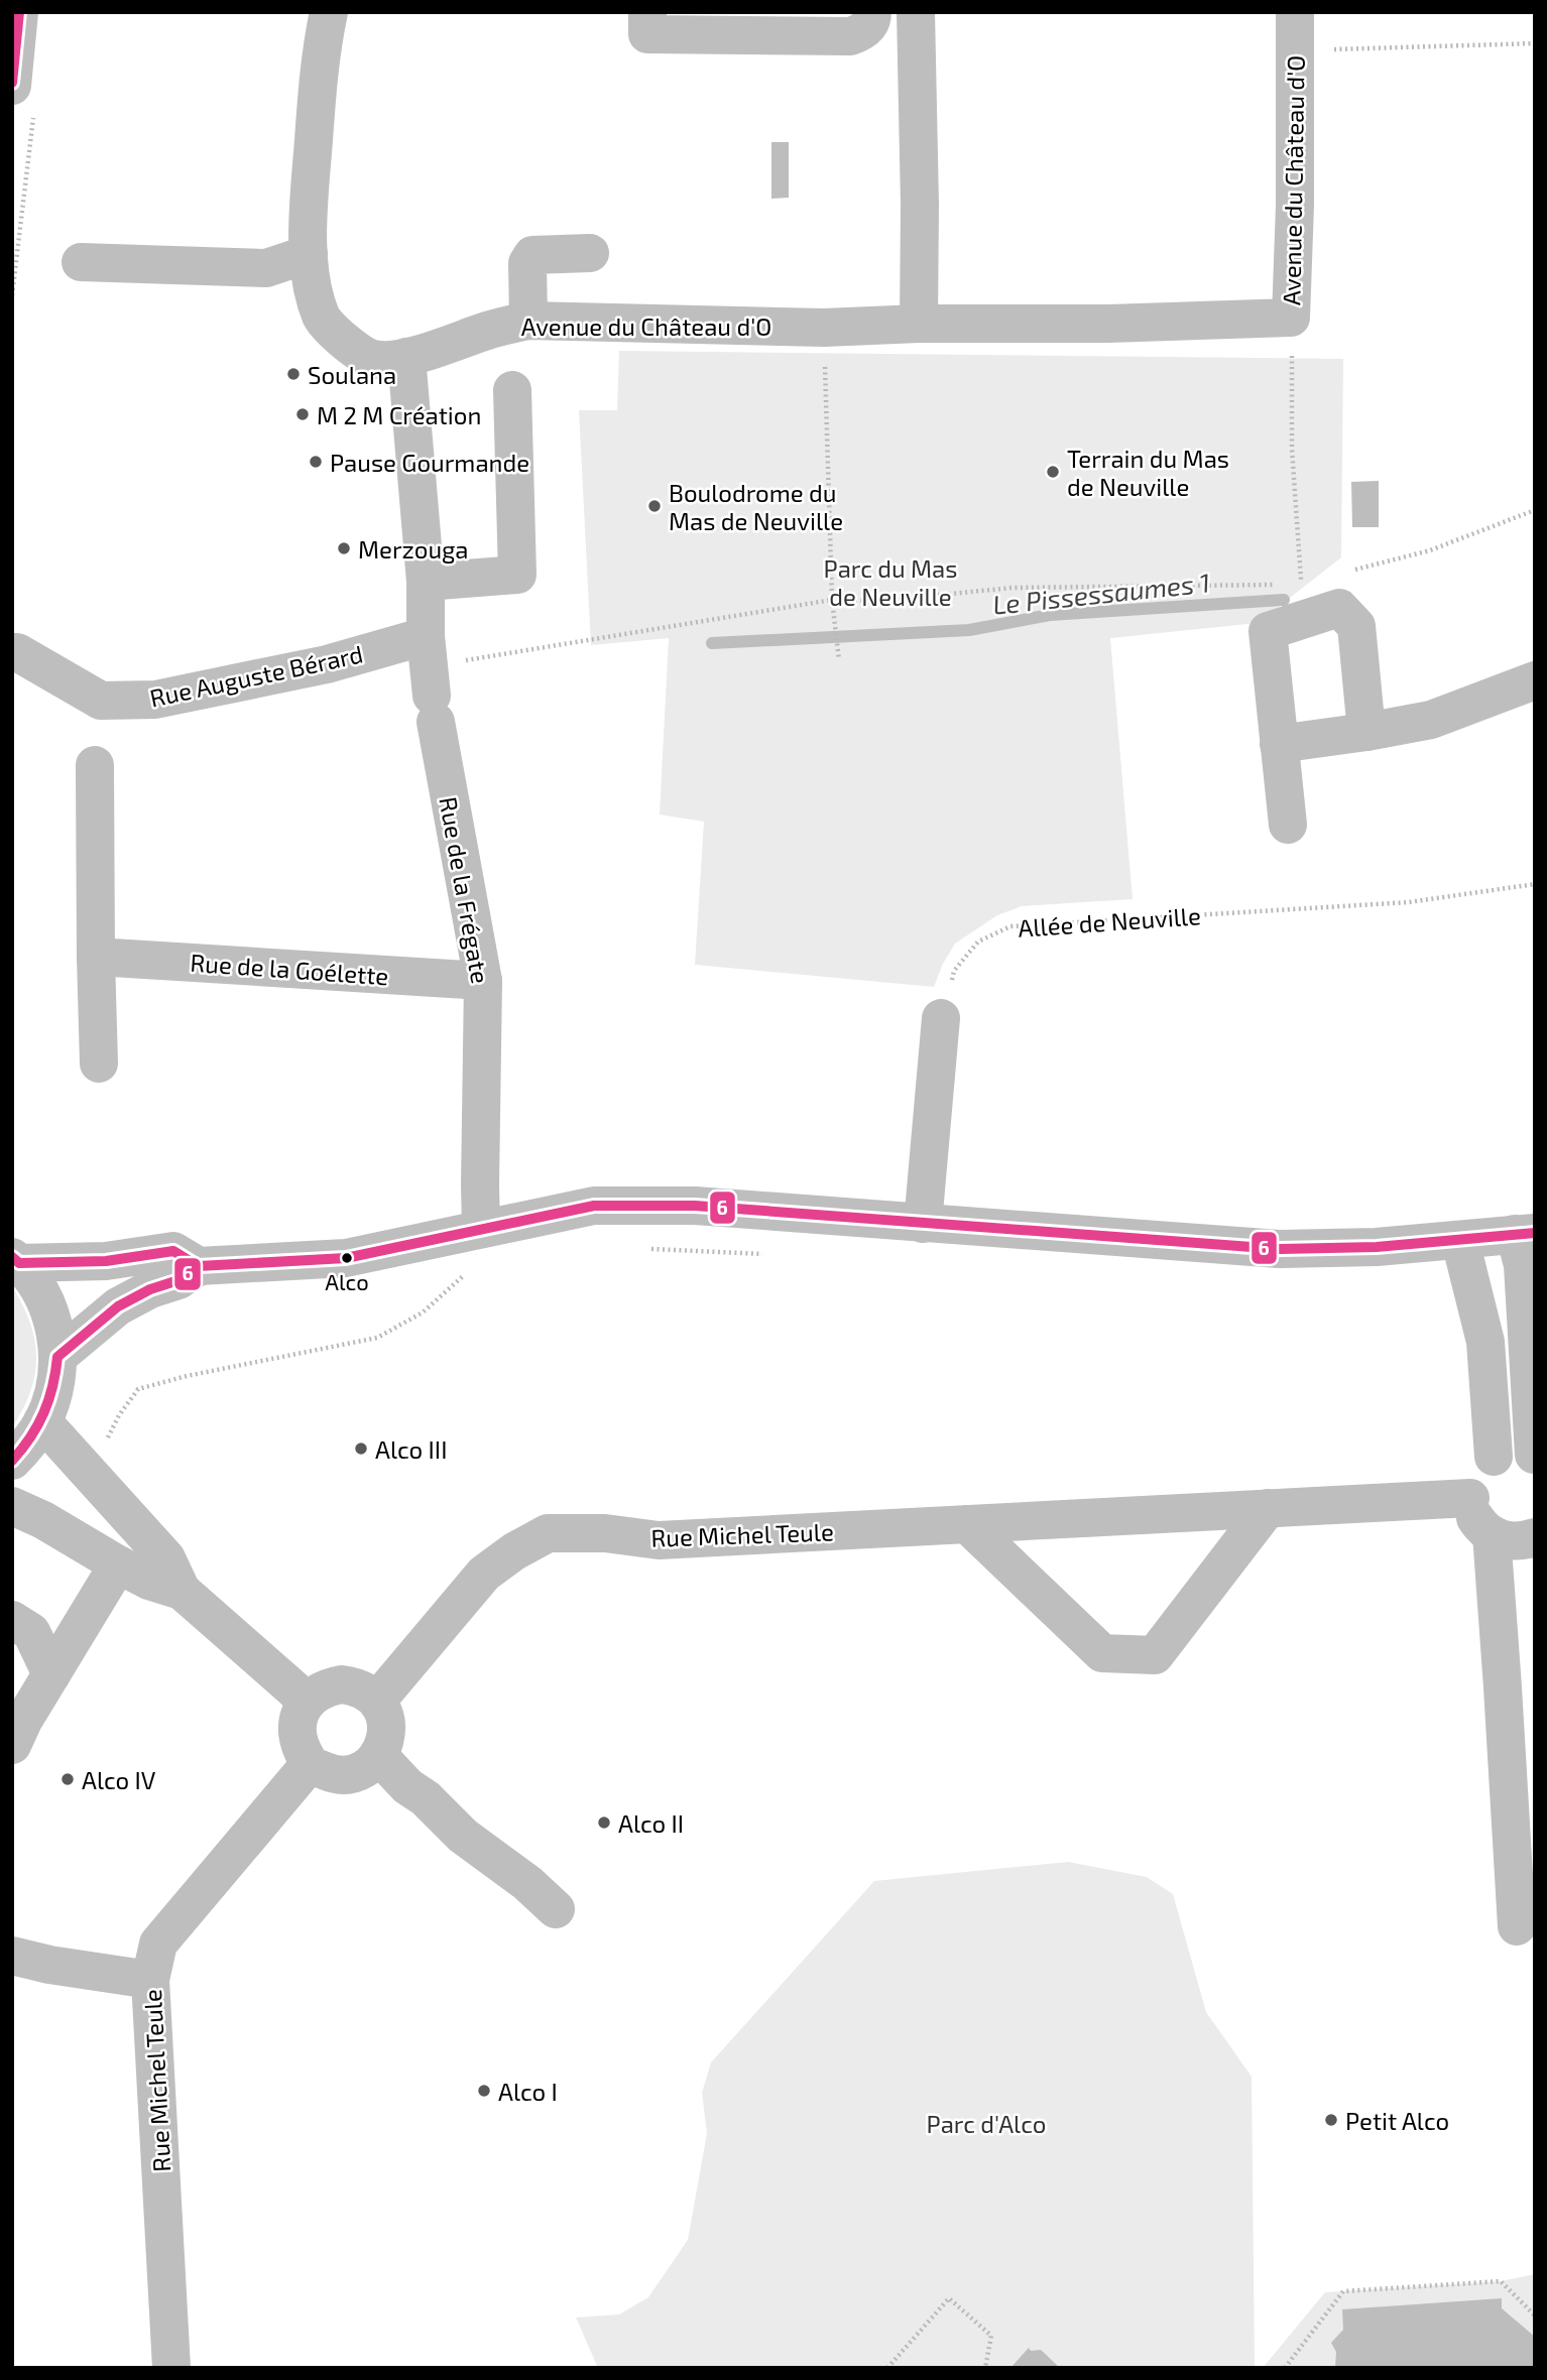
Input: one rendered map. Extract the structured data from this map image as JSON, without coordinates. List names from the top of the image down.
{
  "streets": {
    "street": [
      "Avenue du Château d'O",
      "Rue Auguste Bérard",
      "Rue de la Frégate",
      "Rue de la Goélette",
      "Rue Michel Teule"
    ],
    "path": ["Allée de Neuville"]
  },
  "crossings": [
    ["Rue Auguste Bérard", "Rue de la Frégate"],
    ["Rue de la Frégate", "Rue de la Goélette"]
  ],
  "water": ["Le Pissessaumes 1"],
  "parks": ["Parc du Mas de Neuville", "Parc d'Alco"],
  "places": [
    "Soulana",
    "M 2 M Création",
    "Pause Gourmande",
    "Terrain du Mas de Neuville",
    "Boulodrome du Mas de Neuville",
    "Merzouga",
    "Alco",
    "Alco III",
    "Alco IV",
    "Alco II",
    "Alco I",
    "Petit Alco"
  ],
  "lines": ["transit line 6"]
}
